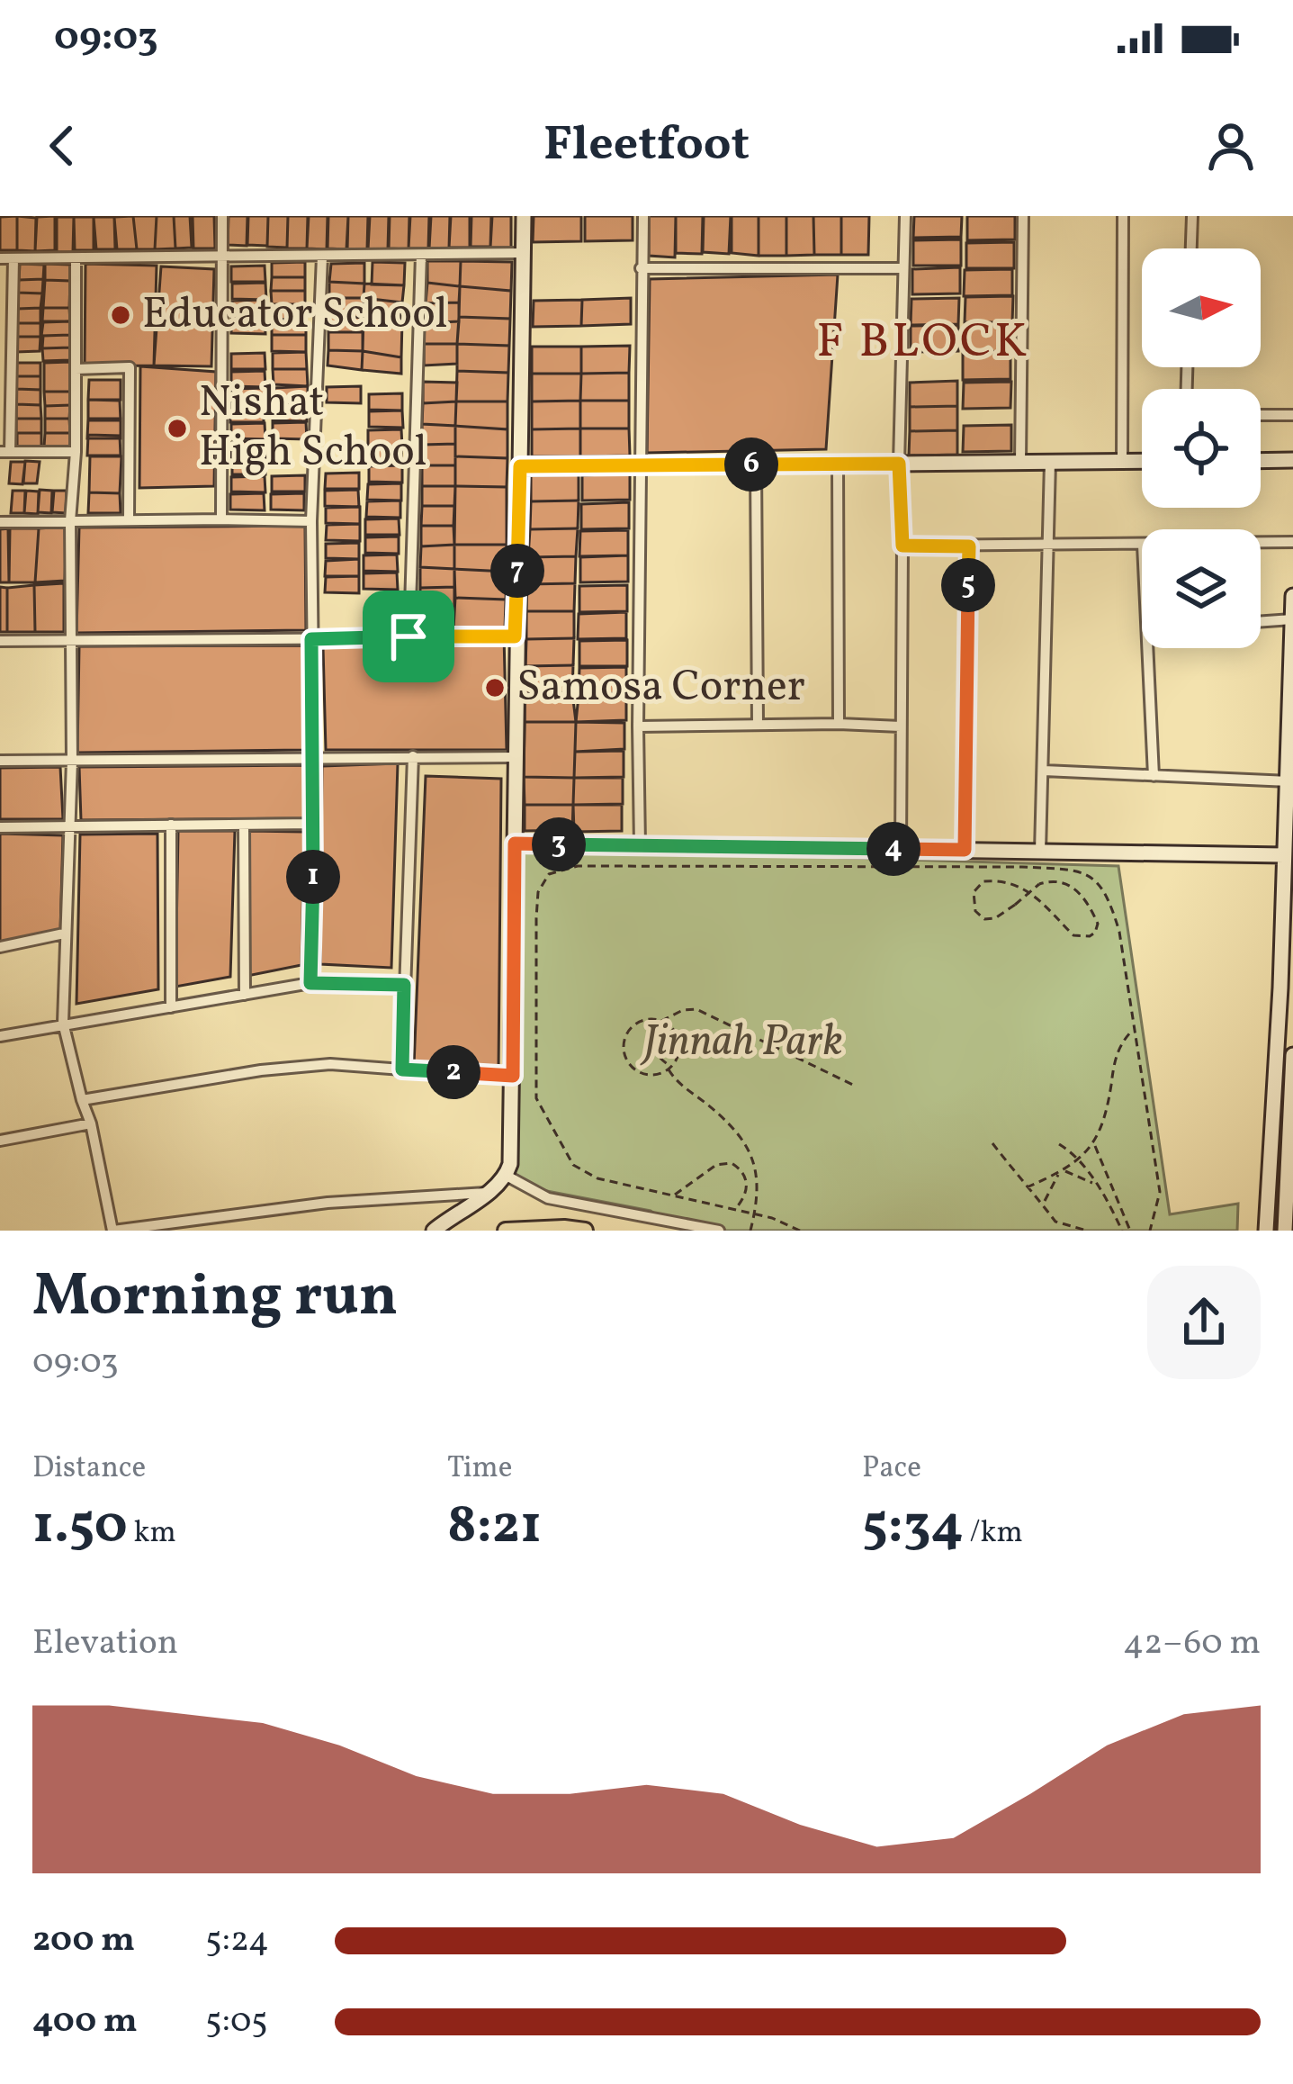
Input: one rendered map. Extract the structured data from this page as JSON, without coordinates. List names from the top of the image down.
{
  "districts": ["F BLOCK"],
  "parks": ["Jinnah Park"],
  "places": ["Educator School", "Nishat High School", "Samosa Corner"],
  "north": "right",
  "page": {
    "status": "09:03",
    "header": "Fleetfoot",
    "pins": [
      "6",
      "7",
      "5",
      "3",
      "4",
      "1",
      "2"
    ],
    "heading": ["Morning run", "09:03"],
    "stats": [
      ["Distance", "1.50 km"],
      ["Time", "8:21"],
      ["Pace", "5:34 /km"]
    ],
    "chart": ["Elevation", "42–60 m"],
    "list": [
      {
        "name": "200 m",
        "note": "5:24"
      },
      {
        "name": "400 m",
        "note": "5:05"
      }
    ]
  }
}
